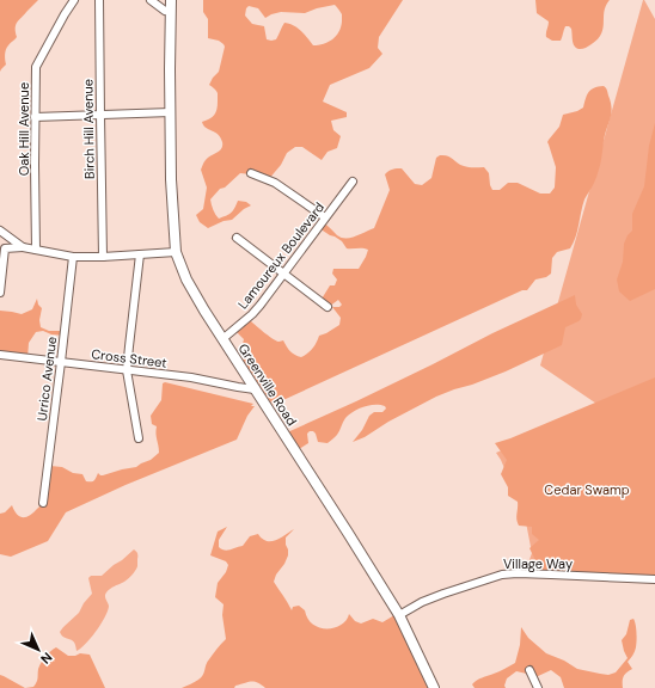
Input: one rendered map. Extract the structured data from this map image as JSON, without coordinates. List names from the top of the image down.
{
  "streets": {
    "main road": ["Greenville Road"],
    "street": [
      "Oak Hill Avenue",
      "Birch Hill Avenue",
      "Lamoureux Boulevard",
      "Cross Street",
      "Urrico Avenue",
      "Village Way"
    ]
  },
  "crossings": [
    ["Lamoureux Boulevard", "Greenville Road"],
    ["Cross Street", "Urrico Avenue"],
    ["Cross Street", "Greenville Road"],
    ["Greenville Road", "Village Way"]
  ],
  "parks": ["Cedar Swamp"],
  "north": "bottom right"
}
